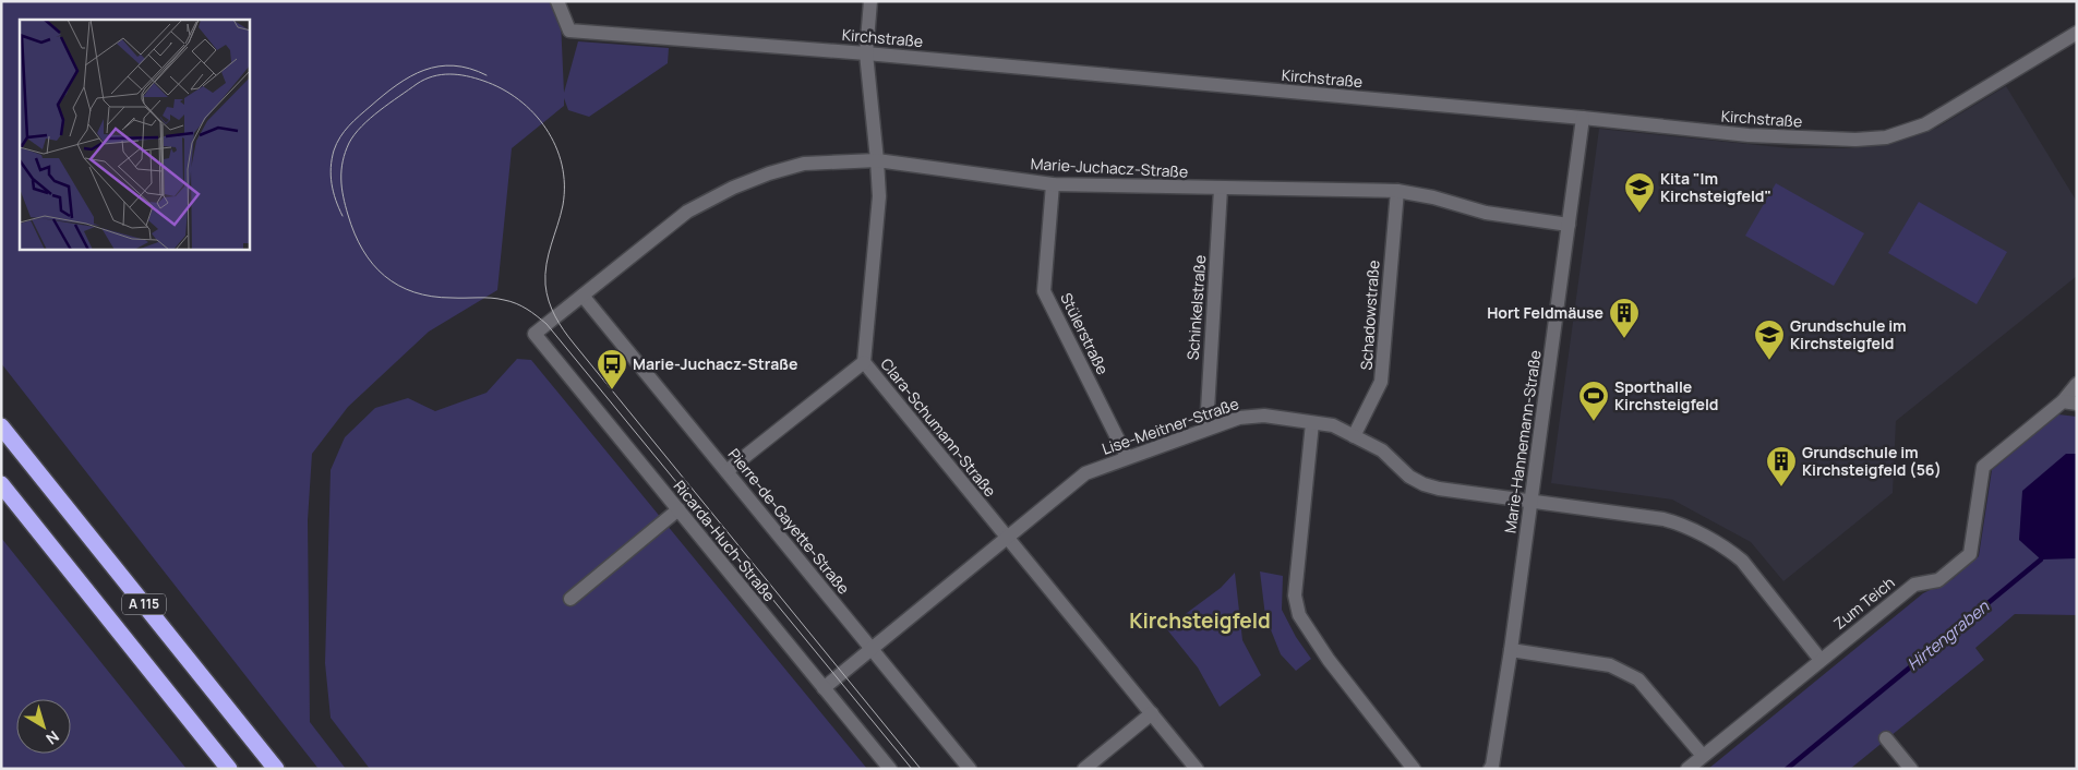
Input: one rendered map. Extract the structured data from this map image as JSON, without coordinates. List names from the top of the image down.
{
  "streets": {
    "highway": ["A 115"],
    "street": [
      "Kirchstraße",
      "Marie-Juchacz-Straße",
      "Schinkelstraße",
      "Schadowstraße",
      "Stülerstraße",
      "Lise-Meitner-Straße",
      "Clara-Schumann-Straße",
      "Marie-Hannemann-Straße",
      "Pierre-de-Gayette-Straße",
      "Ricarda-Huch-Straße",
      "Zum Teich"
    ]
  },
  "crossings": [
    ["Kirchstraße", "Clara-Schumann-Straße"],
    ["Kirchstraße", "Marie-Hannemann-Straße"],
    ["Marie-Juchacz-Straße", "Schinkelstraße"],
    ["Marie-Juchacz-Straße", "Schadowstraße"],
    ["Marie-Juchacz-Straße", "Stülerstraße"],
    ["Marie-Juchacz-Straße", "Clara-Schumann-Straße"],
    ["Marie-Juchacz-Straße", "Marie-Hannemann-Straße"],
    ["Marie-Juchacz-Straße", "Pierre-de-Gayette-Straße"],
    ["Marie-Juchacz-Straße", "Ricarda-Huch-Straße"],
    ["Schinkelstraße", "Lise-Meitner-Straße"],
    ["Schadowstraße", "Lise-Meitner-Straße"],
    ["Stülerstraße", "Lise-Meitner-Straße"],
    ["Lise-Meitner-Straße", "Clara-Schumann-Straße"],
    ["Lise-Meitner-Straße", "Marie-Hannemann-Straße"],
    ["Lise-Meitner-Straße", "Pierre-de-Gayette-Straße"],
    ["Lise-Meitner-Straße", "Ricarda-Huch-Straße"],
    ["Lise-Meitner-Straße", "Zum Teich"]
  ],
  "districts": ["Kirchsteigfeld"],
  "water": ["Hirtengraben"],
  "places": {
    "school or university": ["Kita \"Im Kirchsteigfeld\"", "Grundschule im Kirchsteigfeld"],
    "building": ["Hort Feldmäuse", "Grundschule im Kirchsteigfeld (56)"],
    "bus stop": ["Marie-Juchacz-Straße"],
    "sports": ["Sporthalle Kirchsteigfeld"]
  },
  "north": "bottom right"
}
